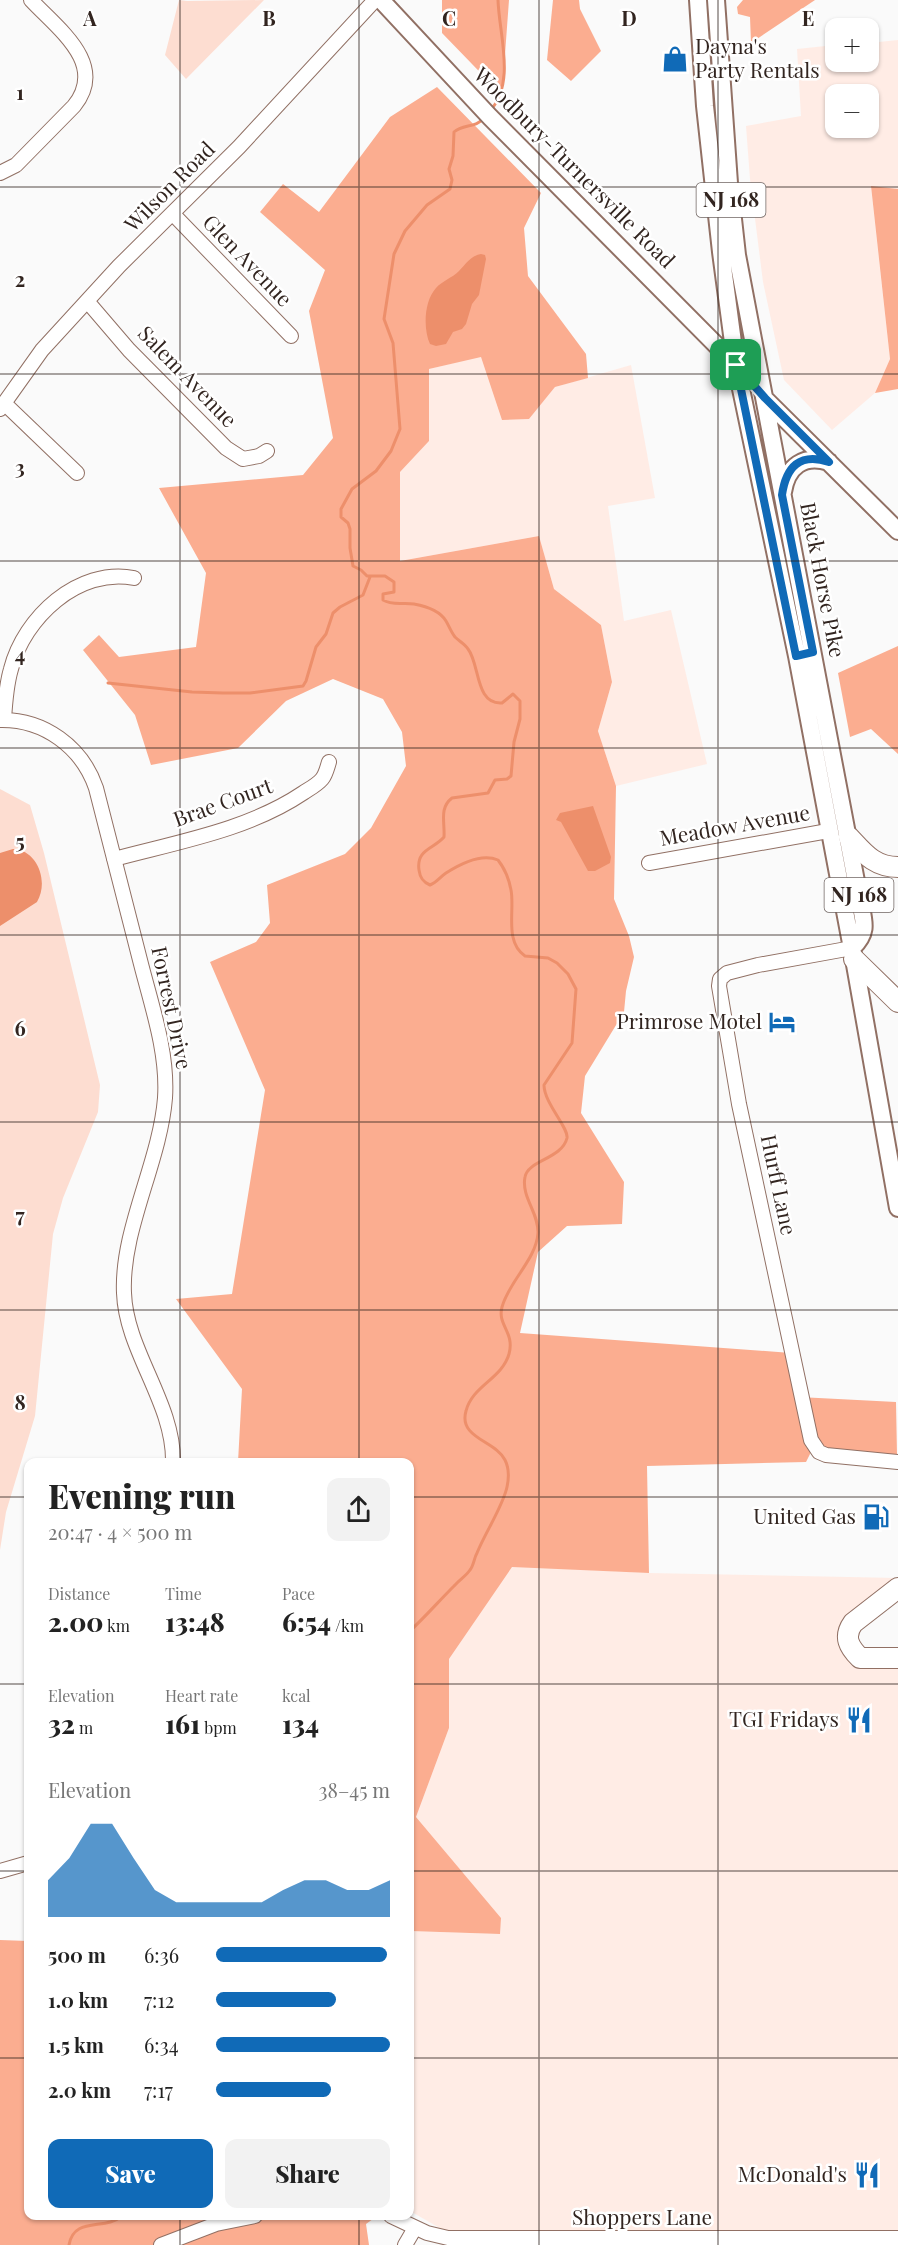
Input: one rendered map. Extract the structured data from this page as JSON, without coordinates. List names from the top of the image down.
{
  "streets": {
    "main road": ["Woodbury-Turnersville Road", "NJ 168", "Black Horse Pike"],
    "street": [
      "Wilson Road",
      "Glen Avenue",
      "Salem Avenue",
      "Brae Court",
      "Meadow Avenue",
      "Forrest Drive",
      "Hurff Lane",
      "Shoppers Lane"
    ]
  },
  "crossings": [
    ["Woodbury-Turnersville Road", "Black Horse Pike"],
    ["Wilson Road", "Glen Avenue"],
    ["Wilson Road", "Salem Avenue"],
    ["Black Horse Pike", "Meadow Avenue"],
    ["Black Horse Pike", "Hurff Lane"],
    ["Brae Court", "Forrest Drive"]
  ],
  "places": {
    "shop": ["Dayna's Party Rentals"],
    "hotel": ["Primrose Motel"],
    "fuel station": ["United Gas"],
    "restaurant": ["TGI Fridays", "McDonald's"]
  },
  "page": {
    "map_buttons": ["+", "−"],
    "heading": ["Evening run", "20:47 · 4 × 500 m"],
    "stats": [
      ["Distance", "2.00 km"],
      ["Time", "13:48"],
      ["Pace", "6:54 /km"],
      ["Elevation", "32 m"],
      ["Heart rate", "161 bpm"],
      ["kcal", "134"]
    ],
    "chart": ["Elevation", "38–45 m"],
    "list": [
      {
        "name": "500 m",
        "note": "6:36"
      },
      {
        "name": "1.0 km",
        "note": "7:12"
      },
      {
        "name": "1.5 km",
        "note": "6:34"
      },
      {
        "name": "2.0 km",
        "note": "7:17"
      }
    ],
    "buttons": ["Save", "Share"]
  },
  "grid": {
    "columns": [
      "A",
      "B",
      "C",
      "D",
      "E"
    ],
    "rows": [
      "1",
      "2",
      "3",
      "4",
      "5",
      "6",
      "7",
      "8"
    ]
  }
}
